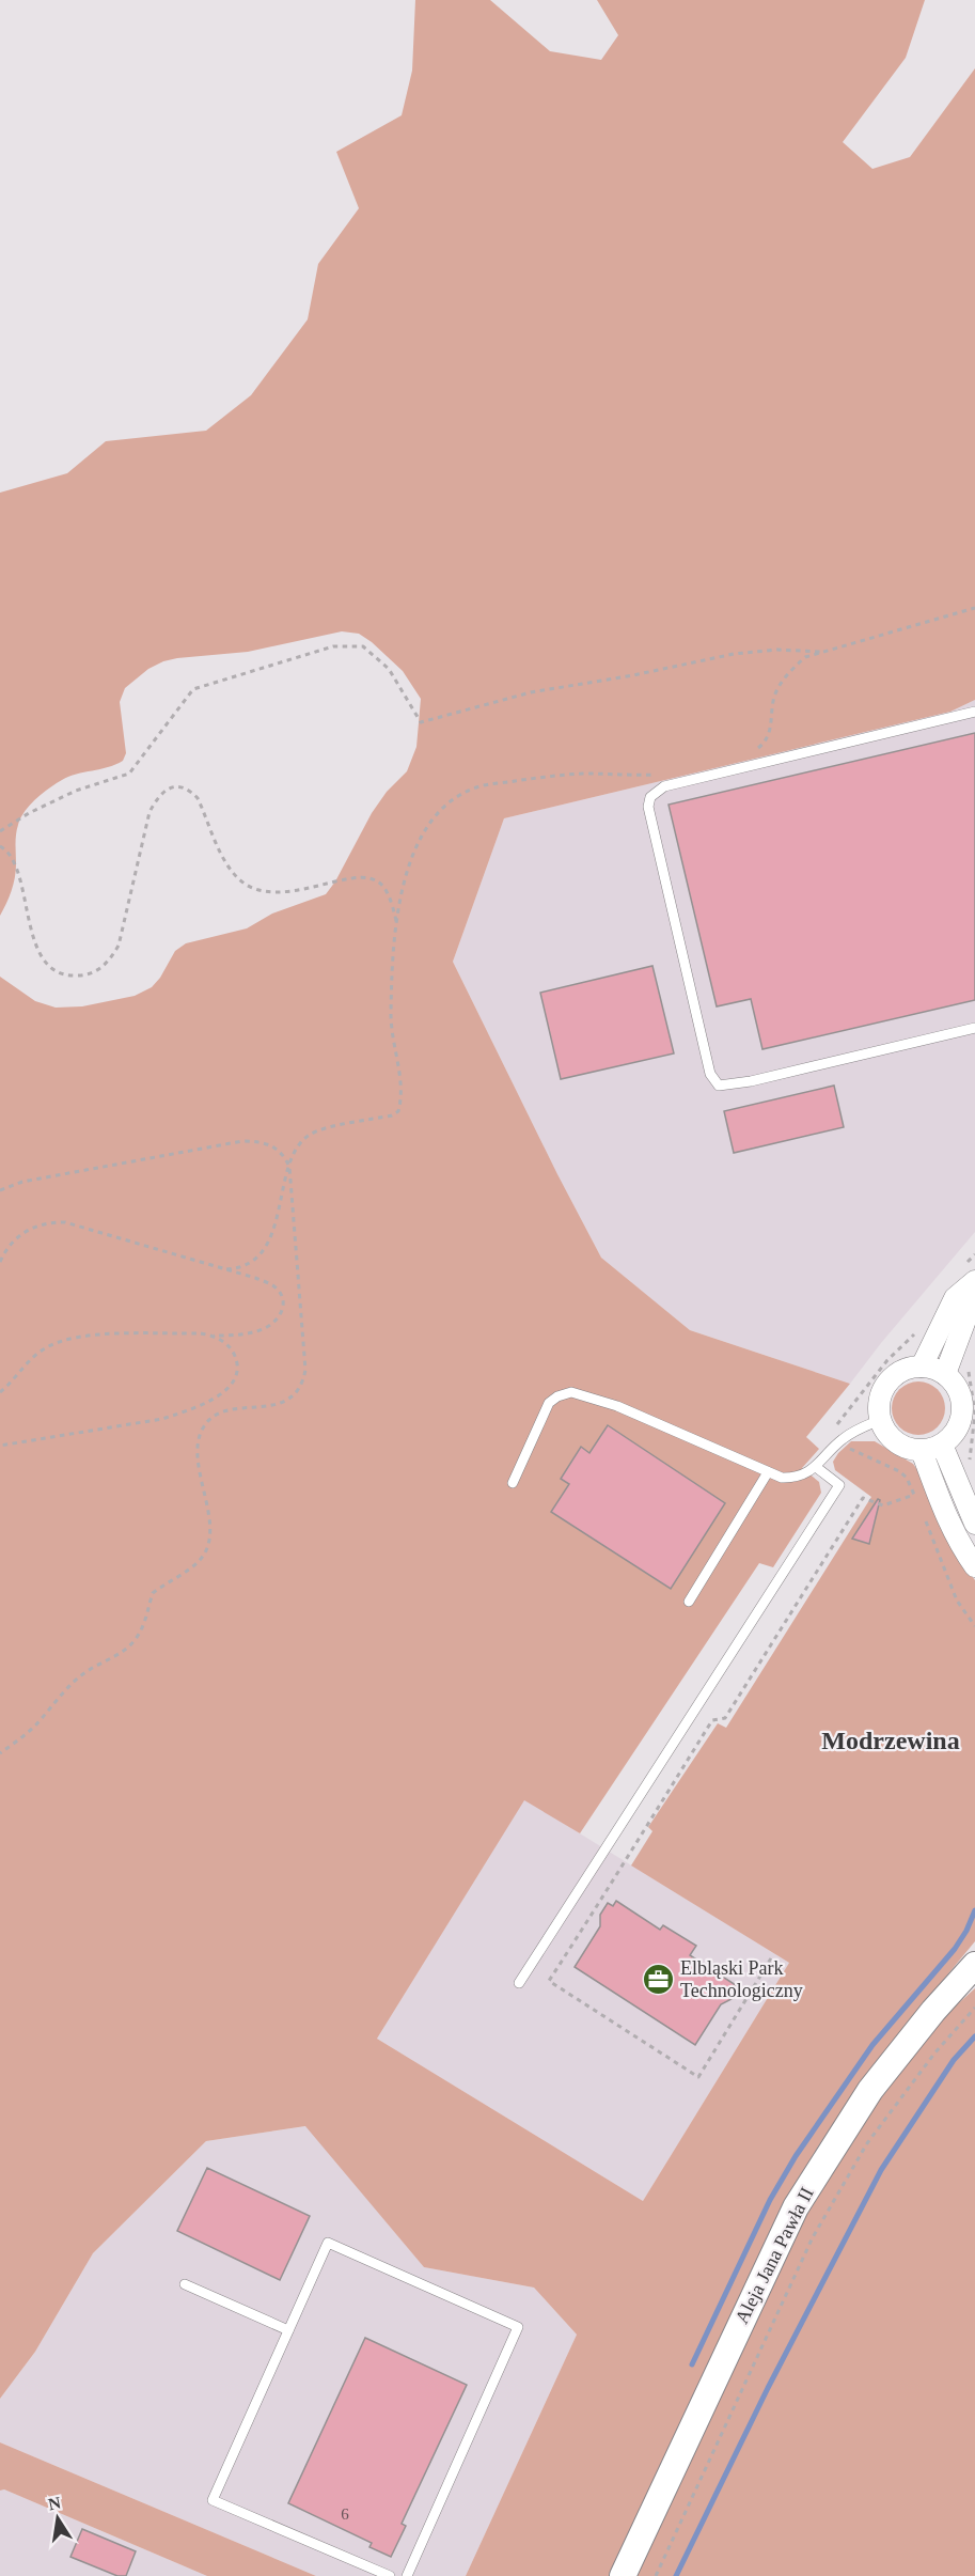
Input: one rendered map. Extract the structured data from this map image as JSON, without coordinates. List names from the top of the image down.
{
  "streets": {
    "street": ["Aleja Jana Pawła II"]
  },
  "districts": ["Modrzewina"],
  "places": {
    "office": ["Elbląski Park Technologiczny"]
  },
  "house_numbers": ["6"],
  "north": "top"
}
